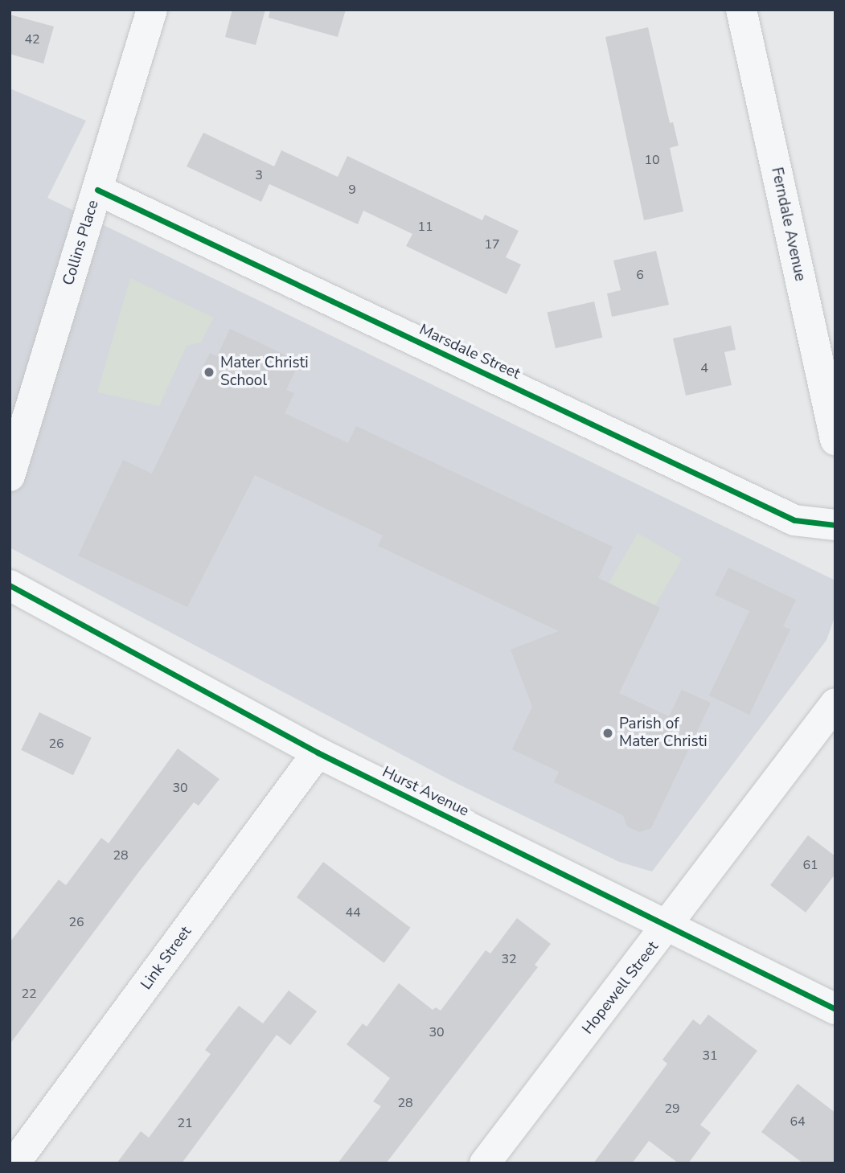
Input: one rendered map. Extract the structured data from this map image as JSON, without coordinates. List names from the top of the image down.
{
  "streets": {
    "street": [
      "Ferndale Avenue",
      "Collins Place",
      "Marsdale Street",
      "Hurst Avenue",
      "Link Street",
      "Hopewell Street"
    ]
  },
  "crossings": [
    ["Collins Place", "Marsdale Street"],
    ["Hurst Avenue", "Link Street"],
    ["Hurst Avenue", "Hopewell Street"]
  ],
  "places": ["Mater Christi School", "Parish of Mater Christi"],
  "house_numbers": [
    "42",
    "10",
    "3",
    "9",
    "11",
    "17",
    "6",
    "4",
    "26",
    "30",
    "28",
    "61",
    "44",
    "26",
    "32",
    "22",
    "30",
    "31",
    "28",
    "29",
    "64",
    "21"
  ]
}
